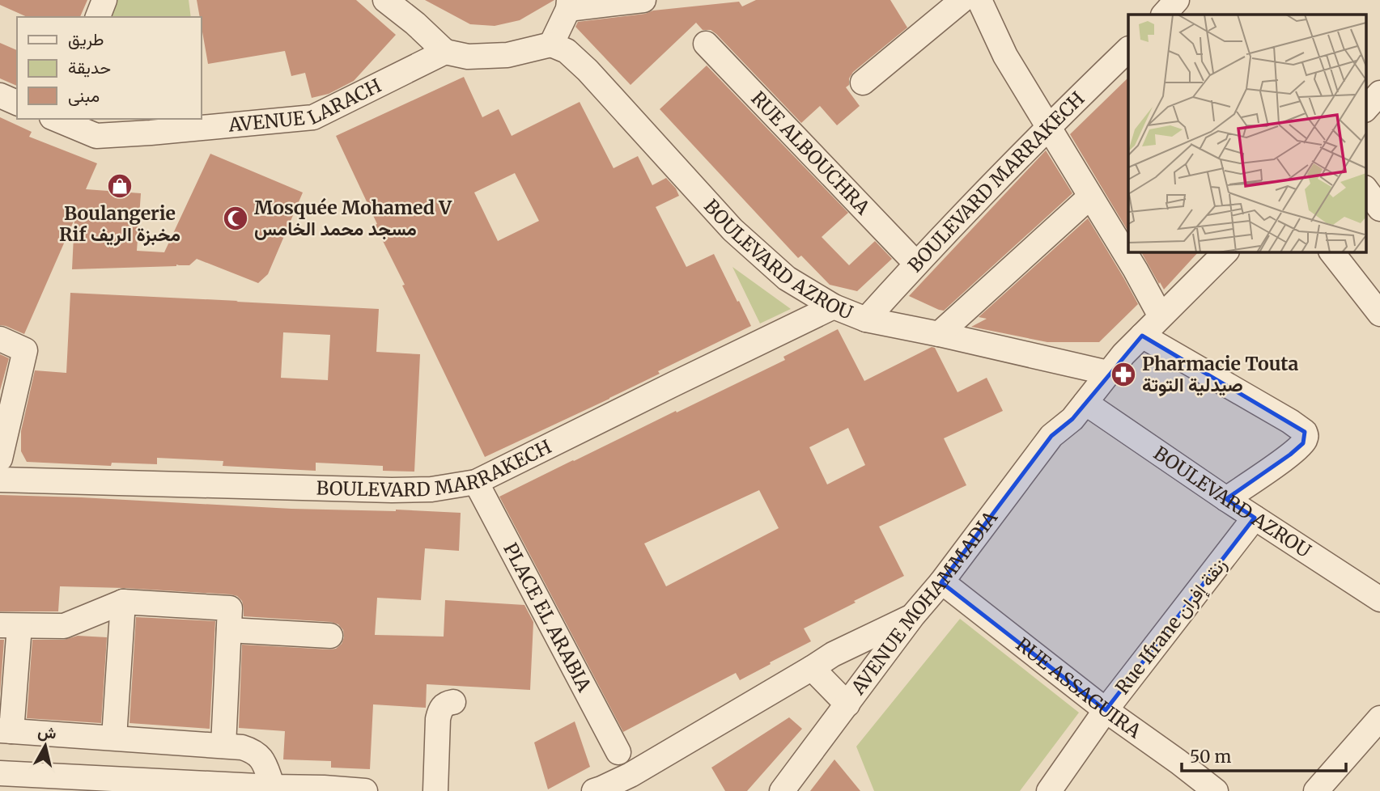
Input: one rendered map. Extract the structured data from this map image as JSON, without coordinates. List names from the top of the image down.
{
  "streets": {
    "street": [
      "AVENUE LARACH",
      "RUE ALBOUCHRA",
      "BOULEVARD MARRAKECH",
      "BOULEVARD AZROU",
      "AVENUE MOHAMMADIA",
      "PLACE EL ARABIA",
      "Rue Ifrane زنقة إفران",
      "RUE ASSAGUIRA"
    ]
  },
  "crossings": [
    ["RUE ALBOUCHRA", "BOULEVARD MARRAKECH"],
    ["BOULEVARD MARRAKECH", "BOULEVARD AZROU"],
    ["BOULEVARD MARRAKECH", "PLACE EL ARABIA"],
    ["BOULEVARD AZROU", "AVENUE MOHAMMADIA"],
    ["BOULEVARD AZROU", "Rue Ifrane زنقة إفران"],
    ["AVENUE MOHAMMADIA", "RUE ASSAGUIRA"],
    ["Rue Ifrane زنقة إفران", "RUE ASSAGUIRA"]
  ],
  "places": {
    "shop": ["Boulangerie Rif مخبزة الريف"],
    "mosque": ["Mosquée Mohamed V مسجد محمد الخامس"],
    "pharmacy": ["Pharmacie Touta صيدلية التوتة"]
  },
  "legend": ["طريق", "حديقة", "مبنى"],
  "scale_bar": "50 m",
  "north": "top"
}
